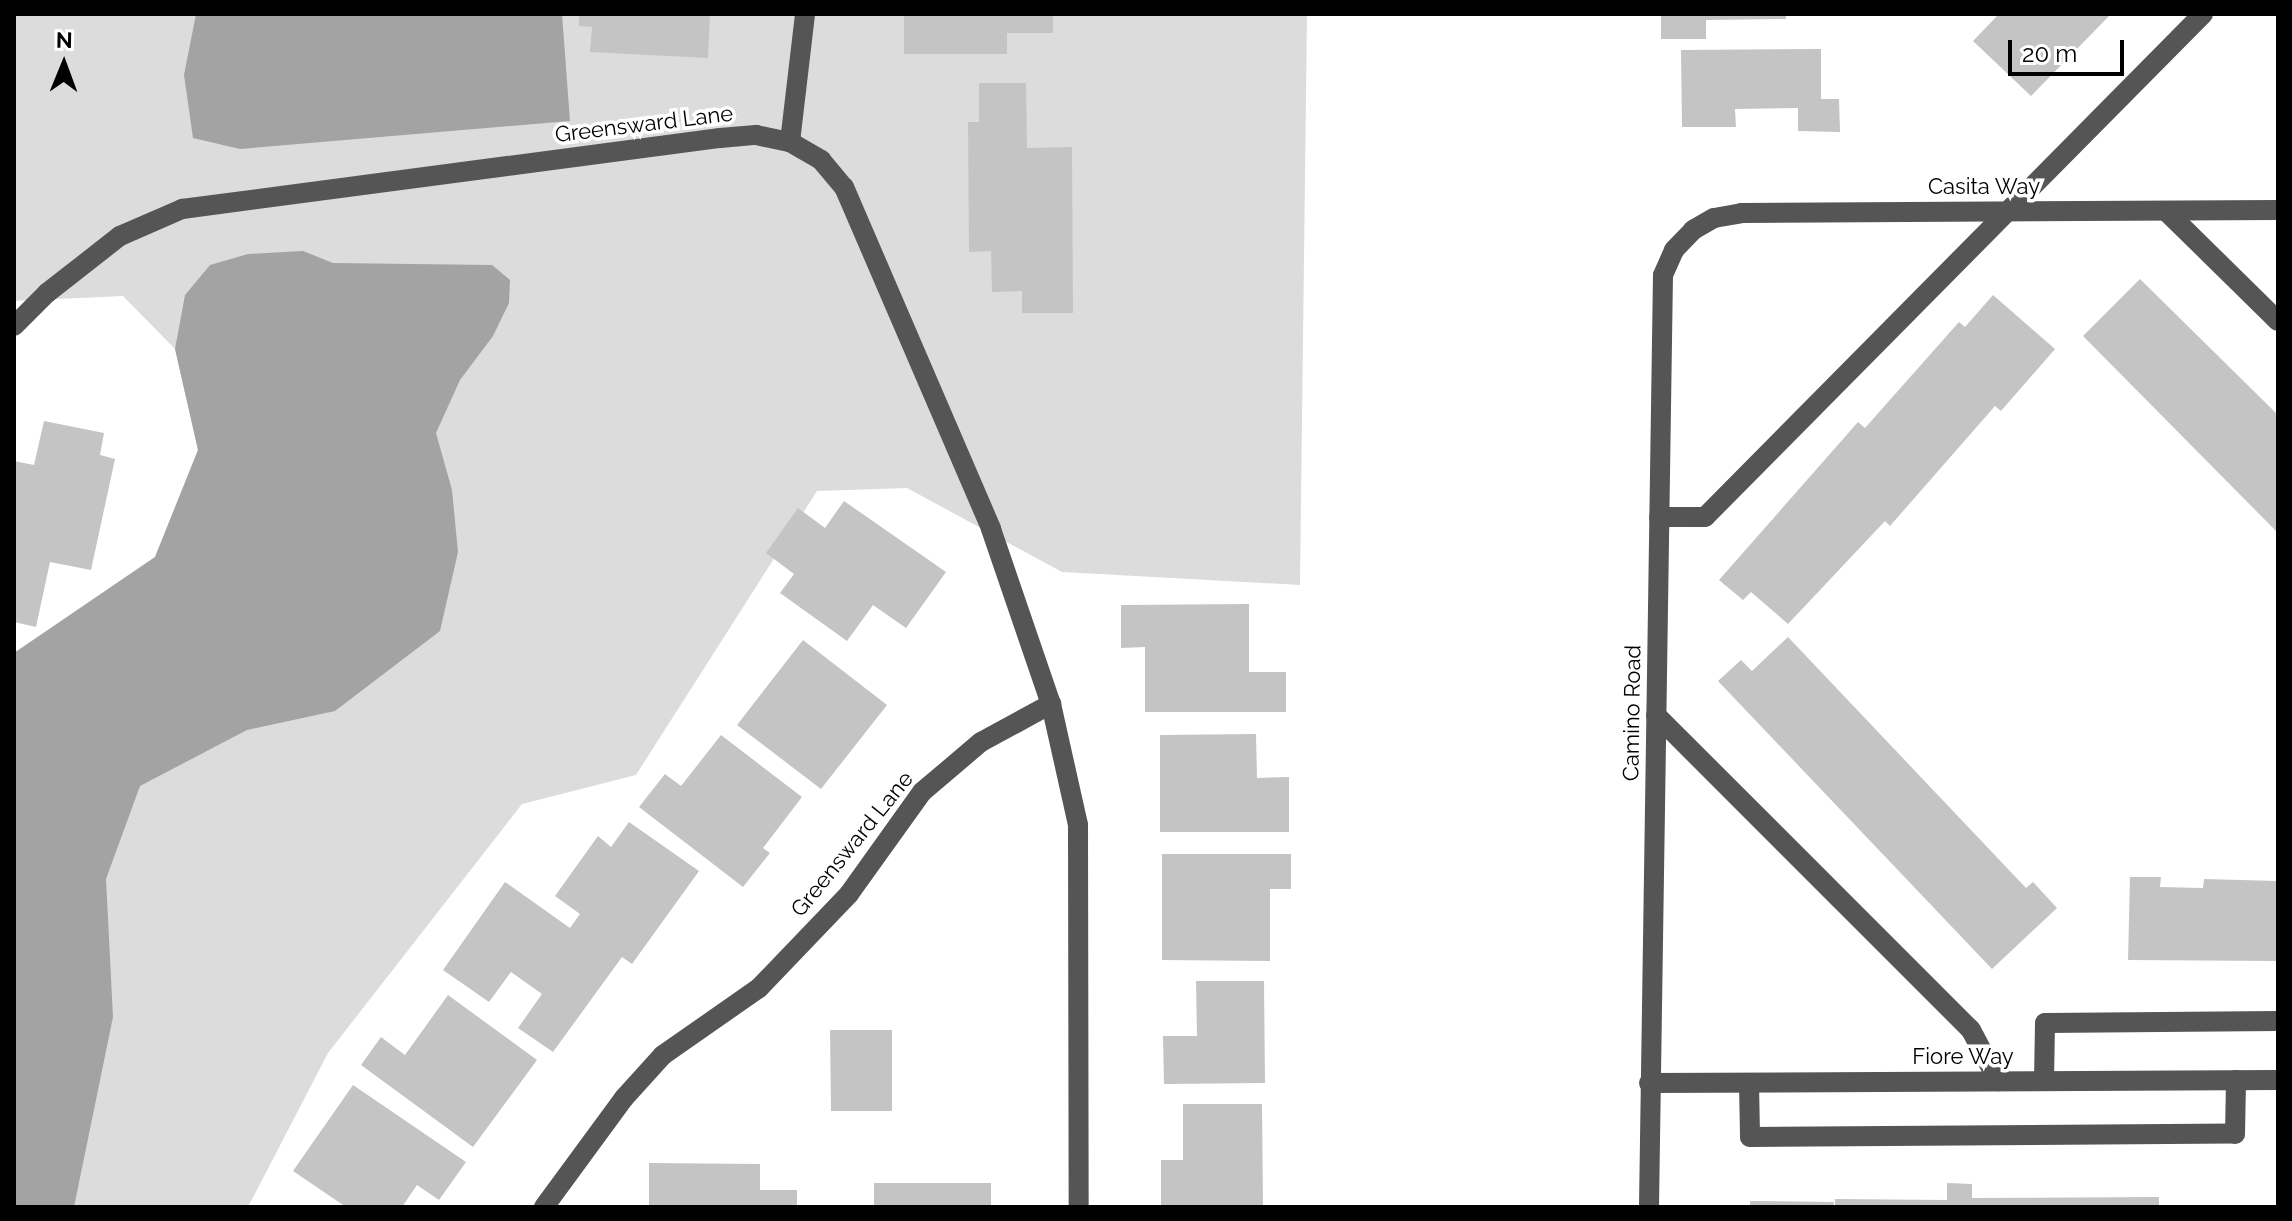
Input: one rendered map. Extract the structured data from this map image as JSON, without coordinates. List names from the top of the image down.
{
  "streets": {
    "street": [
      "Greensward Lane",
      "Casita Way",
      "Camino Road",
      "Fiore Way"
    ]
  },
  "crossings": [
    ["Casita Way", "Camino Road"],
    ["Camino Road", "Fiore Way"]
  ],
  "scale_bar": "20 m",
  "north": "top"
}
